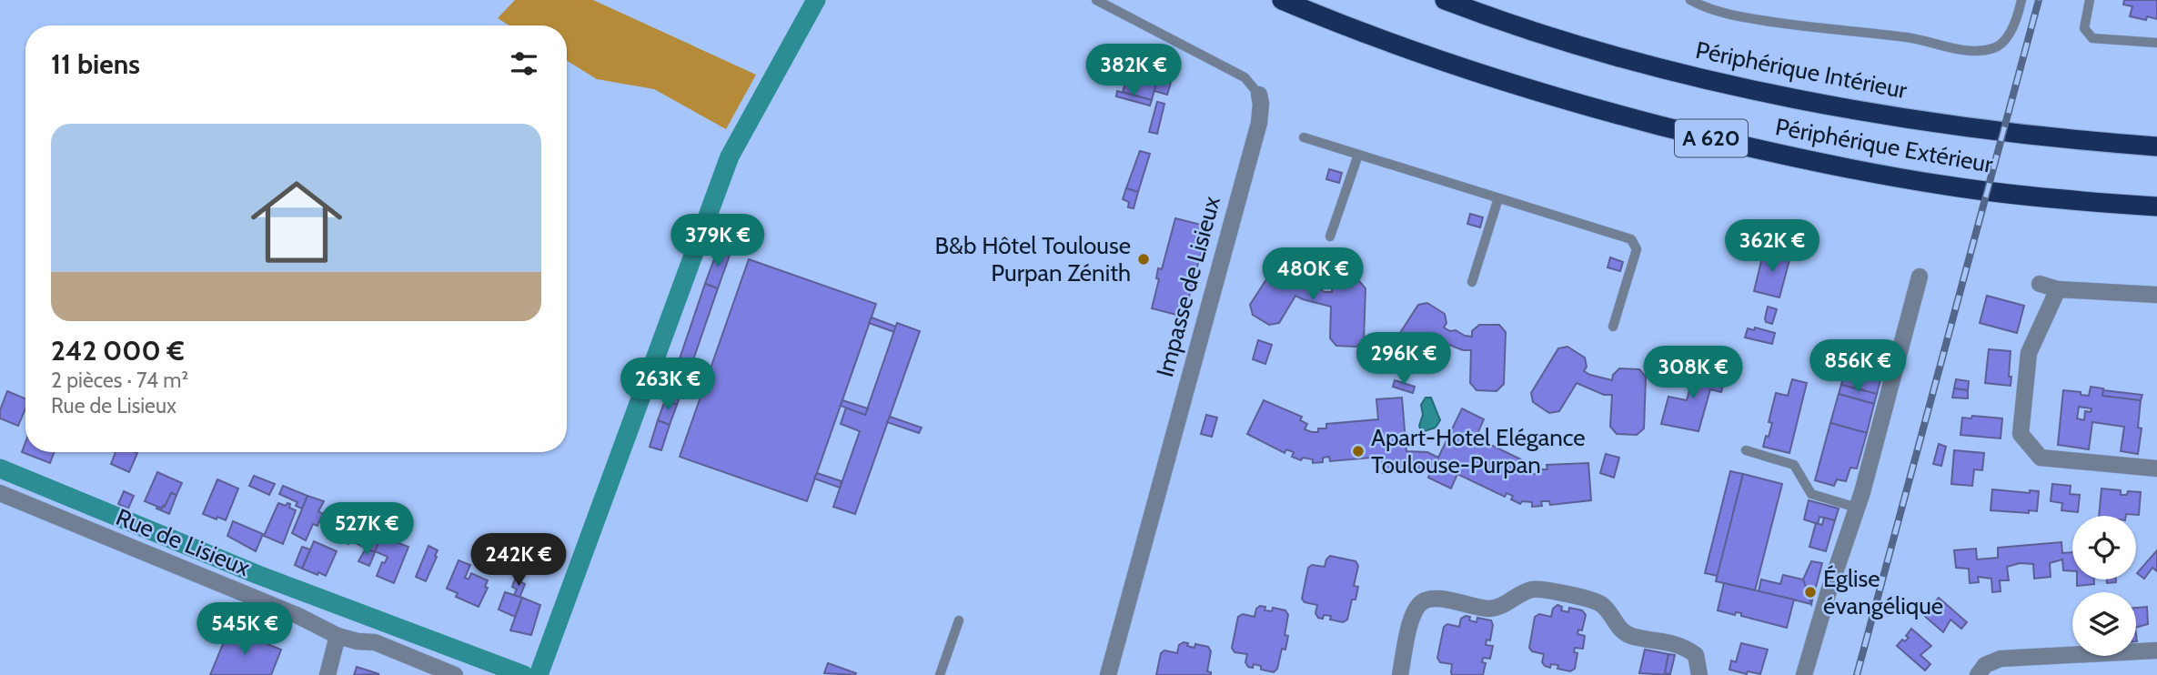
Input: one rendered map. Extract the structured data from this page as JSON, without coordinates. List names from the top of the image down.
{
  "streets": {
    "highway": ["Périphérique Intérieur", "A 620", "Périphérique Extérieur"],
    "street": ["Impasse de Lisieux", "Rue de Lisieux"]
  },
  "places": ["B&b Hôtel Toulouse Purpan Zénith", "Apart-Hotel Elégance Toulouse-Purpan", "Église évangélique"],
  "page": {
    "heading": "11 biens",
    "price": [
      "382K €",
      "379K €",
      "362K €",
      "480K €",
      "296K €",
      "856K €",
      "308K €",
      "263K €",
      "527K €",
      "242K €",
      "545K €"
    ],
    "list": [
      {
        "name": "242 000 €",
        "note": "2 pièces · 74 m² · Rue de Lisieux"
      }
    ]
  }
}
